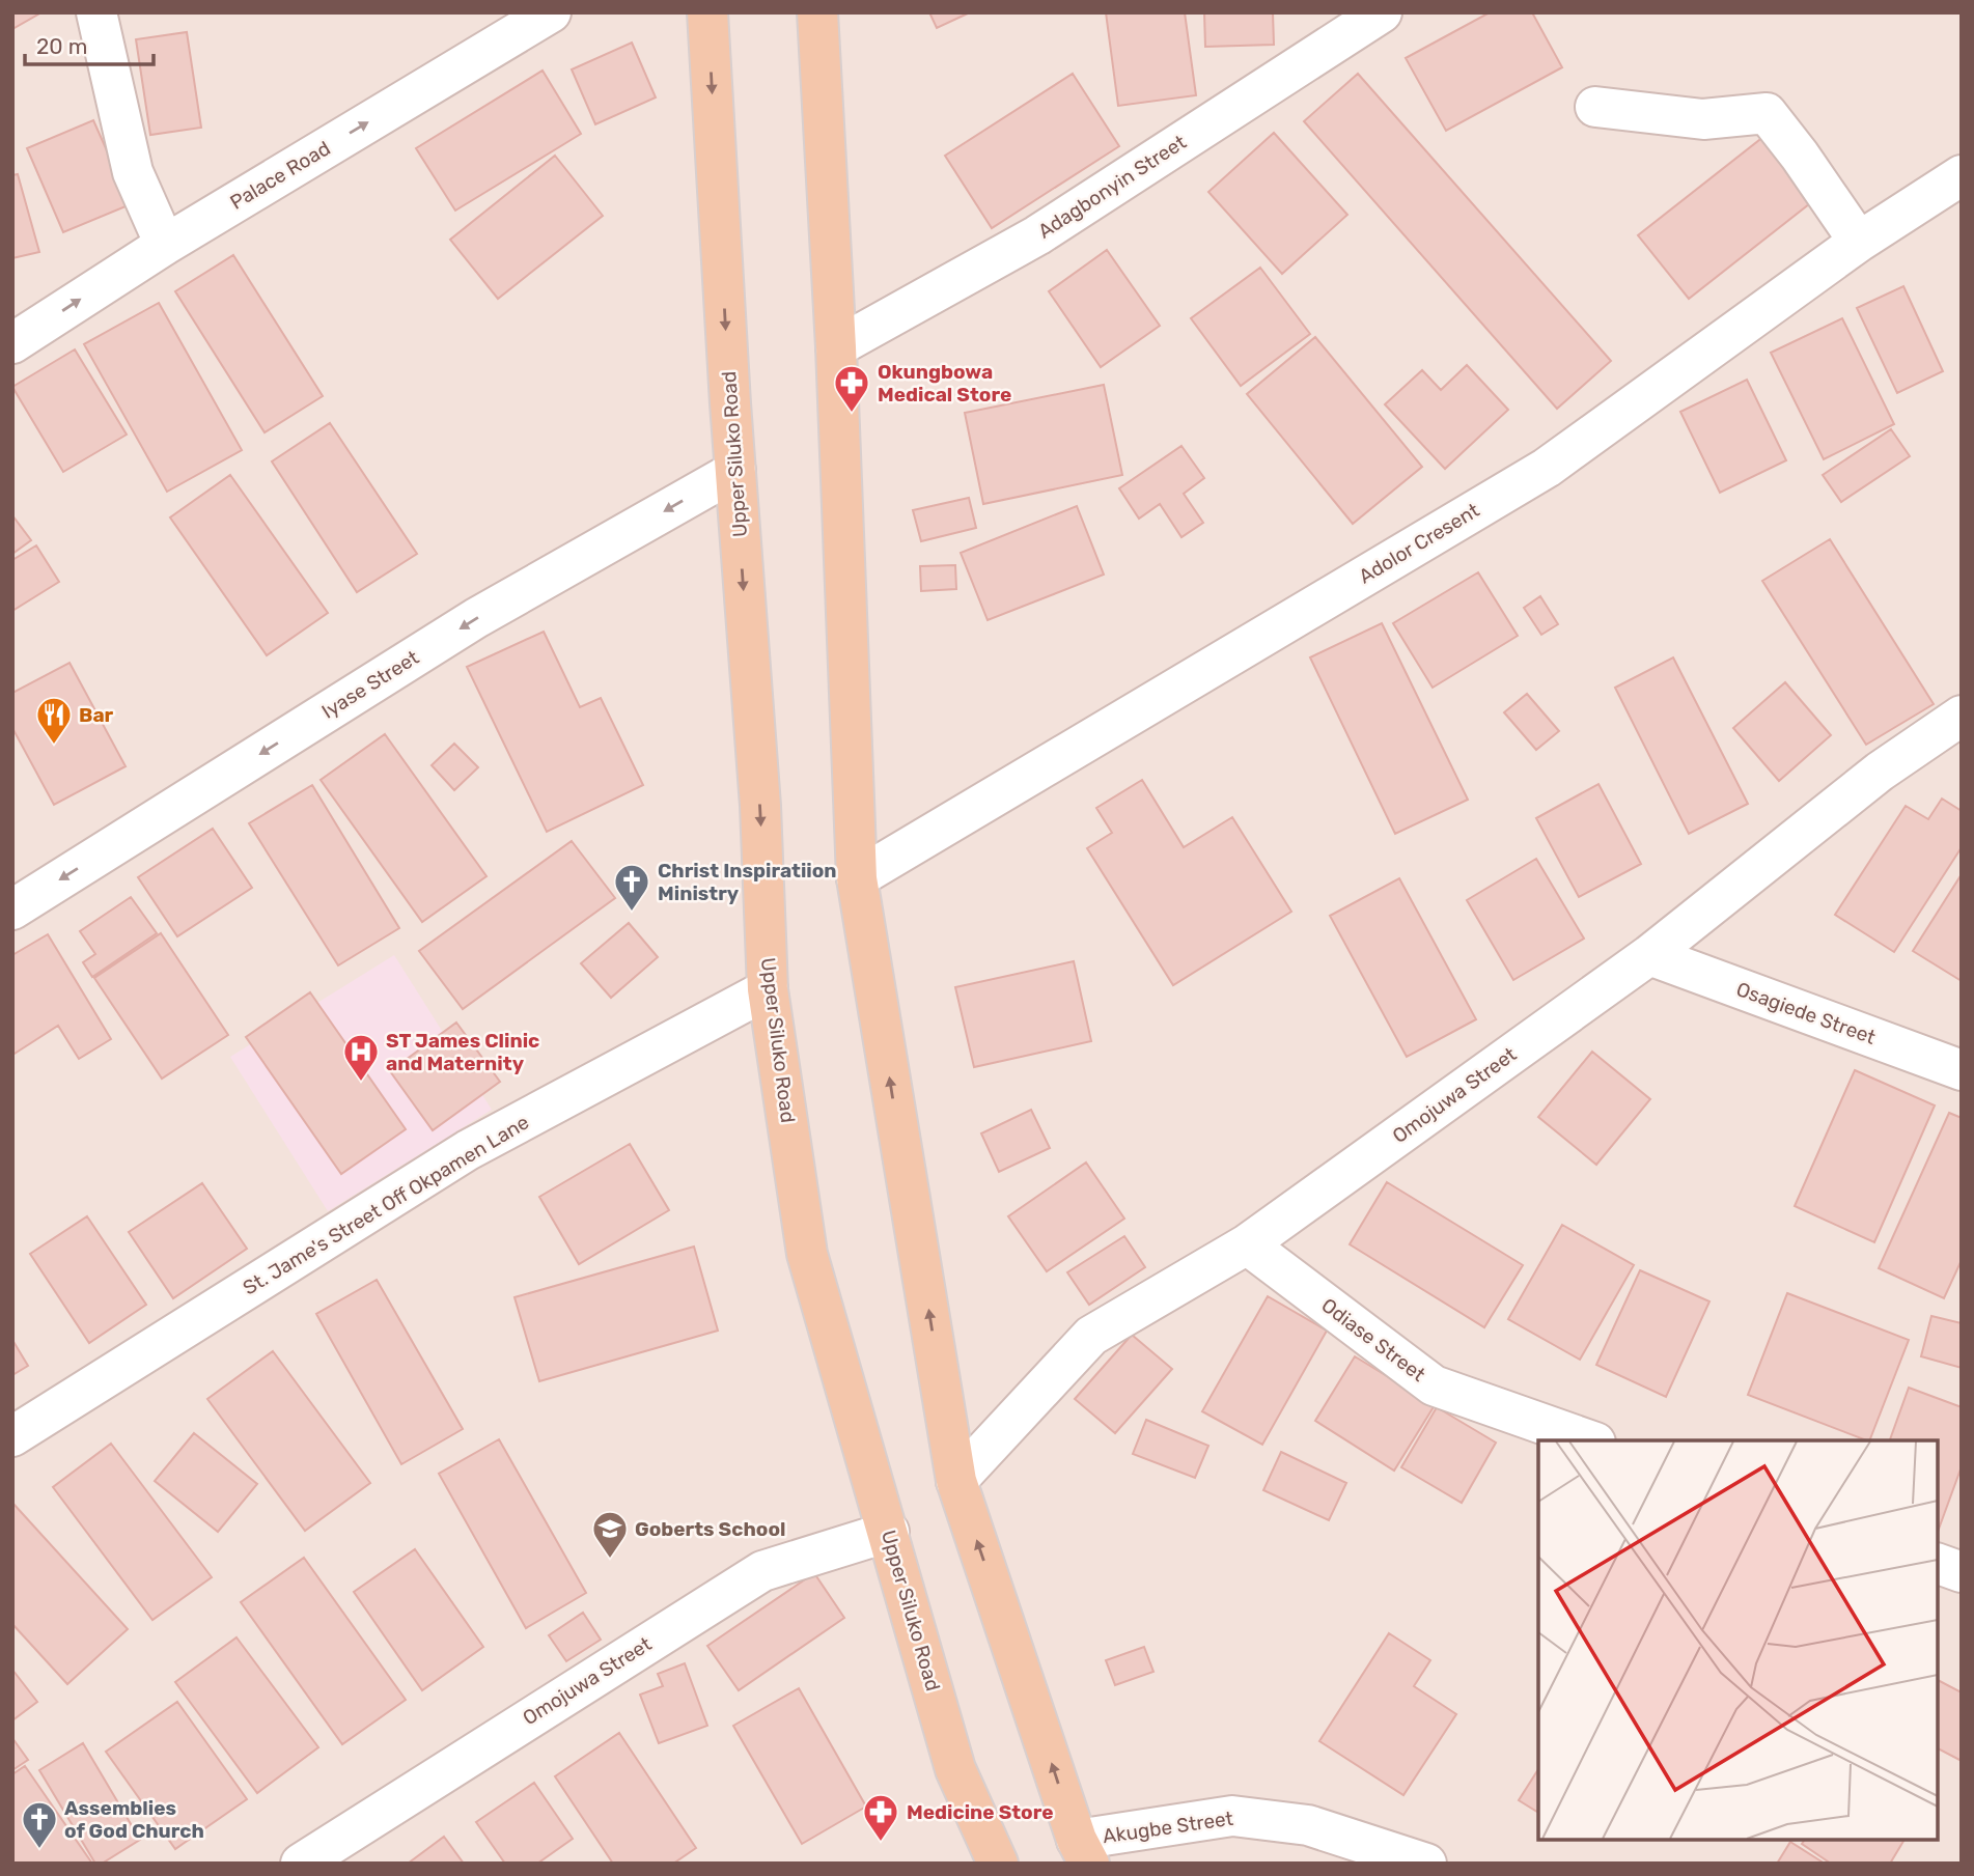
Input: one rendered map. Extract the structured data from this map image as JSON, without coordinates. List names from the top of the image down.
{
  "streets": {
    "main road": ["Upper Siluko Road"],
    "street": [
      "Palace Road",
      "Adagbonyin Street",
      "Adolor Cresent",
      "Iyase Street",
      "Osagiede Street",
      "Omojuwa Street",
      "St. Jame's Street Off Okpamen Lane",
      "Odiase Street",
      "Akugbe Street"
    ]
  },
  "crossings": [
    ["Upper Siluko Road", "Iyase Street"],
    ["Upper Siluko Road", "Omojuwa Street"],
    ["Upper Siluko Road", "St. Jame's Street Off Okpamen Lane"],
    ["Osagiede Street", "Omojuwa Street"],
    ["Omojuwa Street", "Odiase Street"]
  ],
  "one_way": ["Palace Road", "Iyase Street"],
  "places": {
    "pharmacy": ["Okungbowa Medical Store", "Medicine Store"],
    "restaurant": ["Bar"],
    "church": ["Christ Inspiratiion Ministry", "Assemblies of God Church"],
    "hospital": ["ST James Clinic and Maternity"],
    "school or university": ["Goberts School"]
  },
  "scale_bar": "20 m"
}
